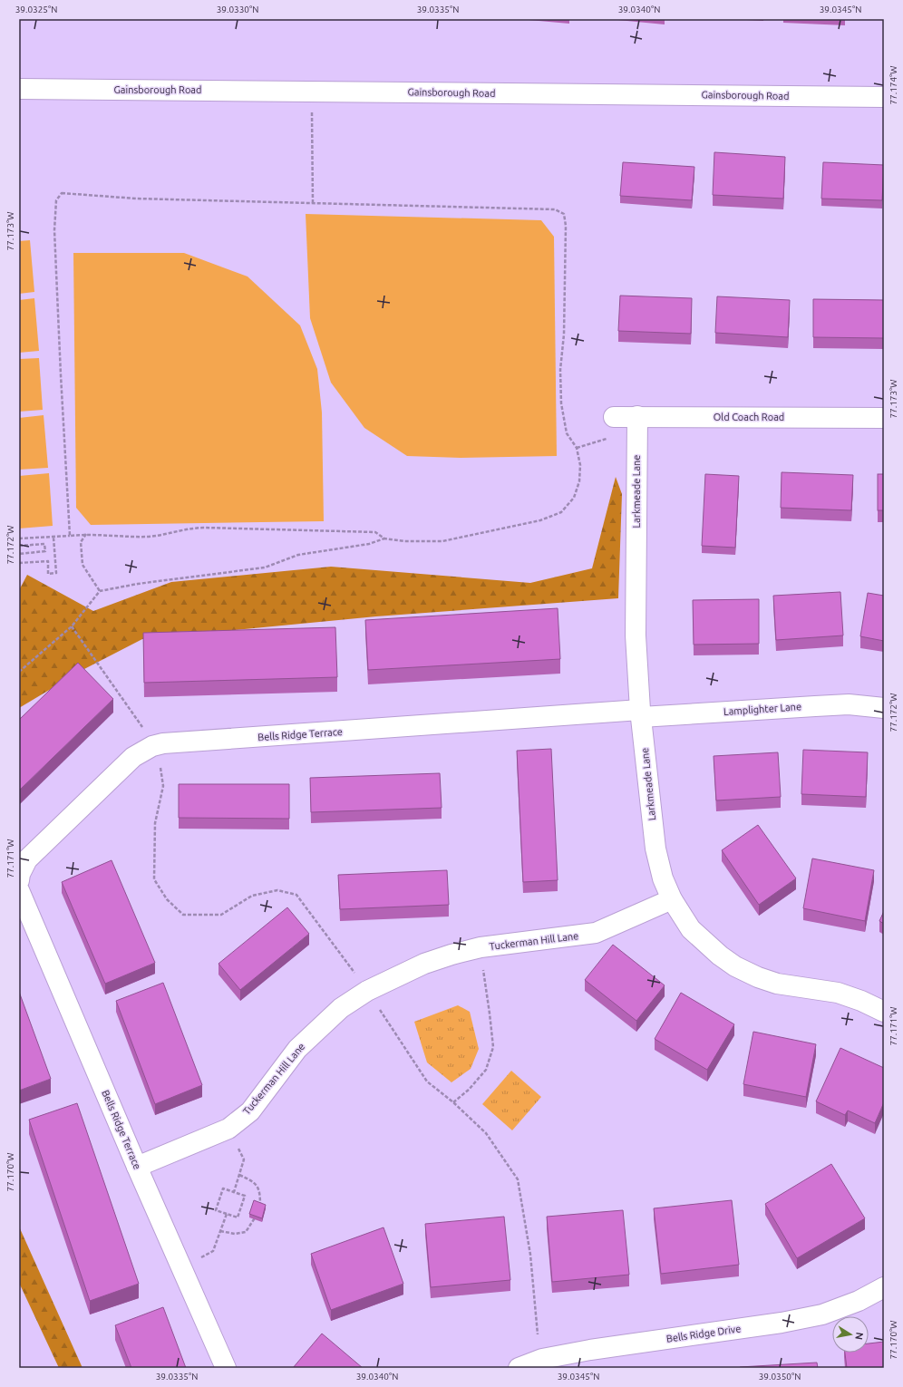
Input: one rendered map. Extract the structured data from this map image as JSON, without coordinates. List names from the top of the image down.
{
  "streets": {
    "street": [
      "Gainsborough Road",
      "Old Coach Road",
      "Larkmeade Lane",
      "Lamplighter Lane",
      "Bells Ridge Terrace",
      "Tuckerman Hill Lane",
      "Bells Ridge Drive"
    ]
  },
  "crossings": [
    ["Old Coach Road", "Larkmeade Lane"],
    ["Larkmeade Lane", "Lamplighter Lane"],
    ["Larkmeade Lane", "Bells Ridge Terrace"],
    ["Larkmeade Lane", "Tuckerman Hill Lane"],
    ["Lamplighter Lane", "Bells Ridge Terrace"],
    ["Bells Ridge Terrace", "Tuckerman Hill Lane"]
  ],
  "north": "right",
  "coordinates": [
    "39.0325°N",
    "39.0330°N",
    "39.0335°N",
    "39.0340°N",
    "39.0345°N",
    "77.174°W",
    "77.173°W",
    "77.172°W",
    "77.171°W",
    "77.170°W",
    "39.0350°N"
  ]
}
